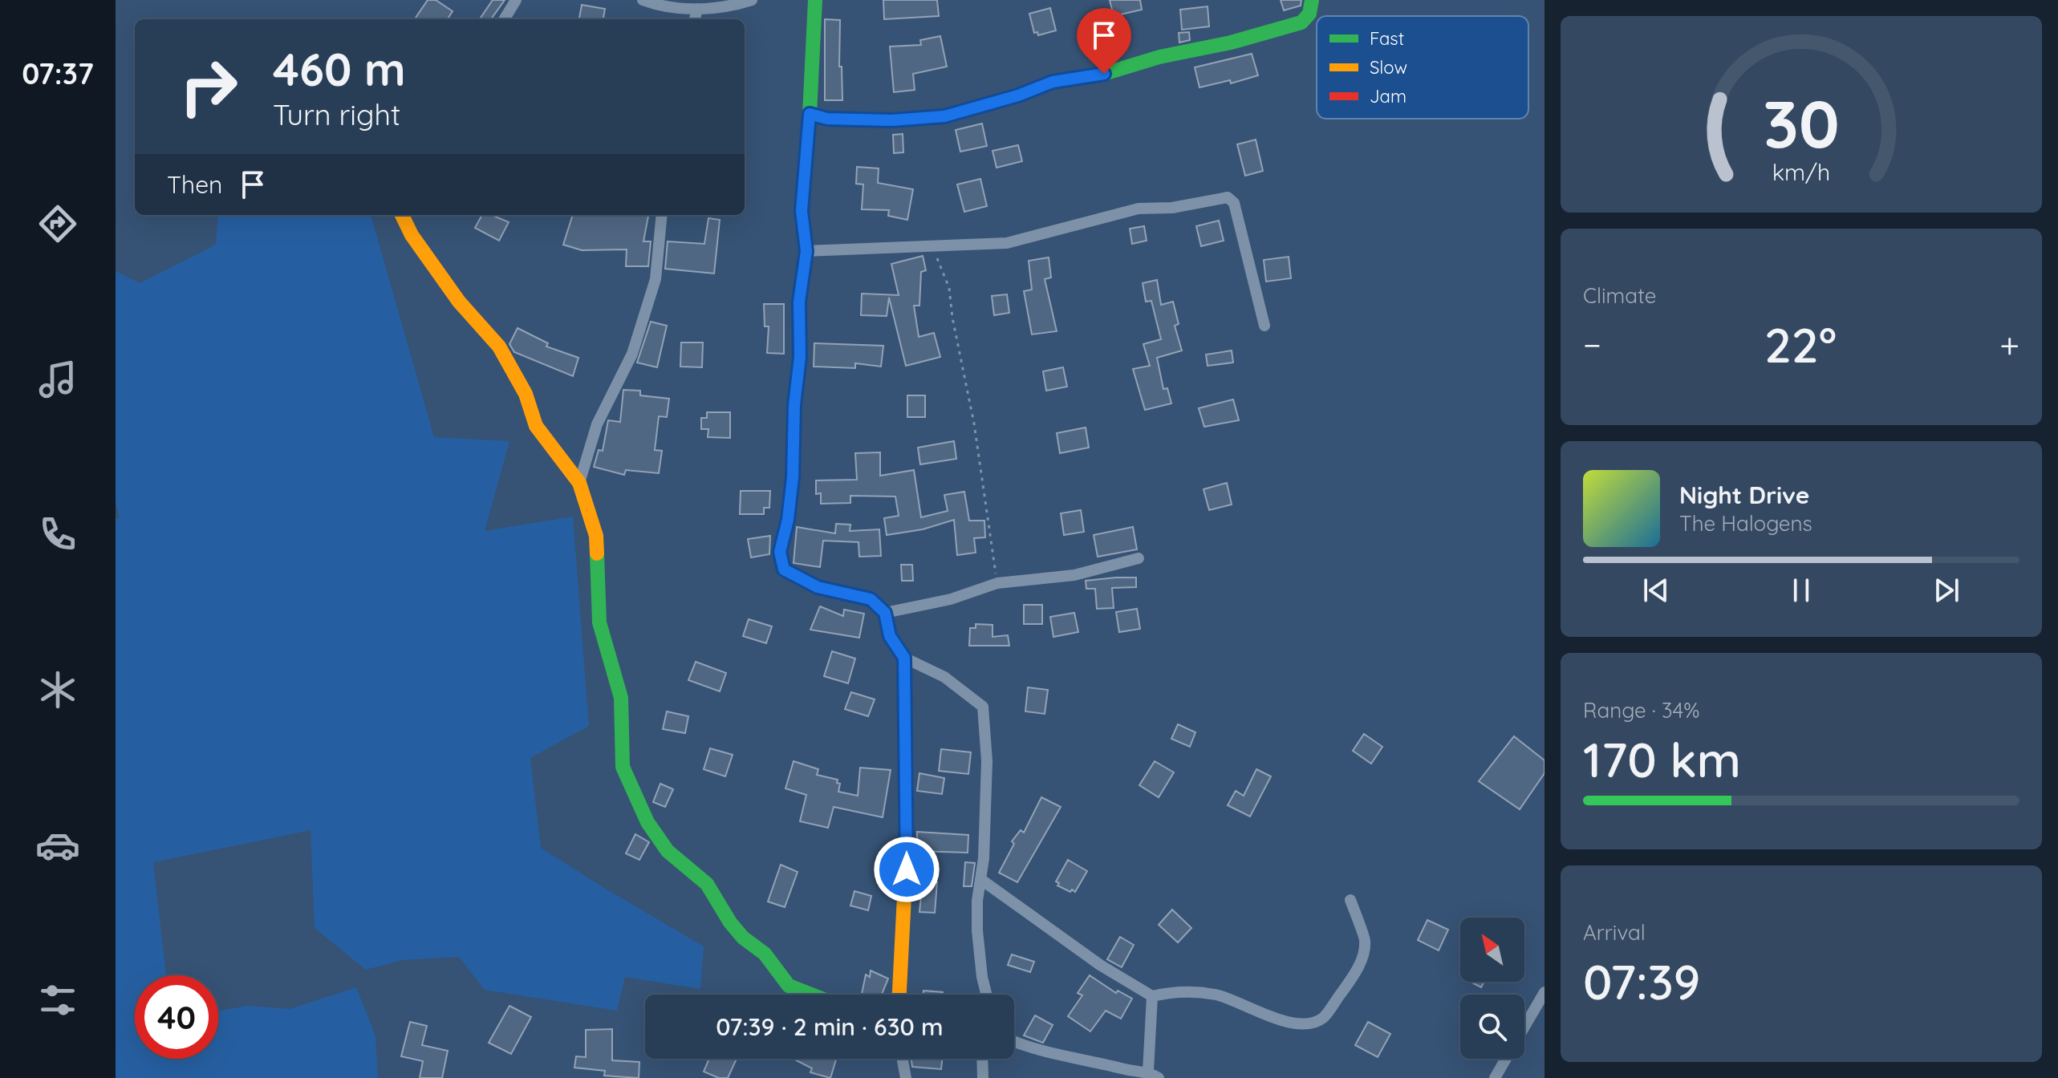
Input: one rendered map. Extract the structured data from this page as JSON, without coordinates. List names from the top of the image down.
{
  "legend": ["Fast", "Slow", "Jam"],
  "north": "top left",
  "page": {
    "tabs": "07:37",
    "turn": ["460 m", "Turn right"],
    "then": "Then",
    "tile": [
      "Climate",
      ["Range · 34%", "170 km"],
      ["Arrival", "07:39"]
    ],
    "heat": ["−", "22°", "+"],
    "song": ["Night Drive", "The Halogens"],
    "limit": "40",
    "trip": "07:39 · 2 min · 630 m",
    "gauge": ["30", "km/h"]
  }
}
